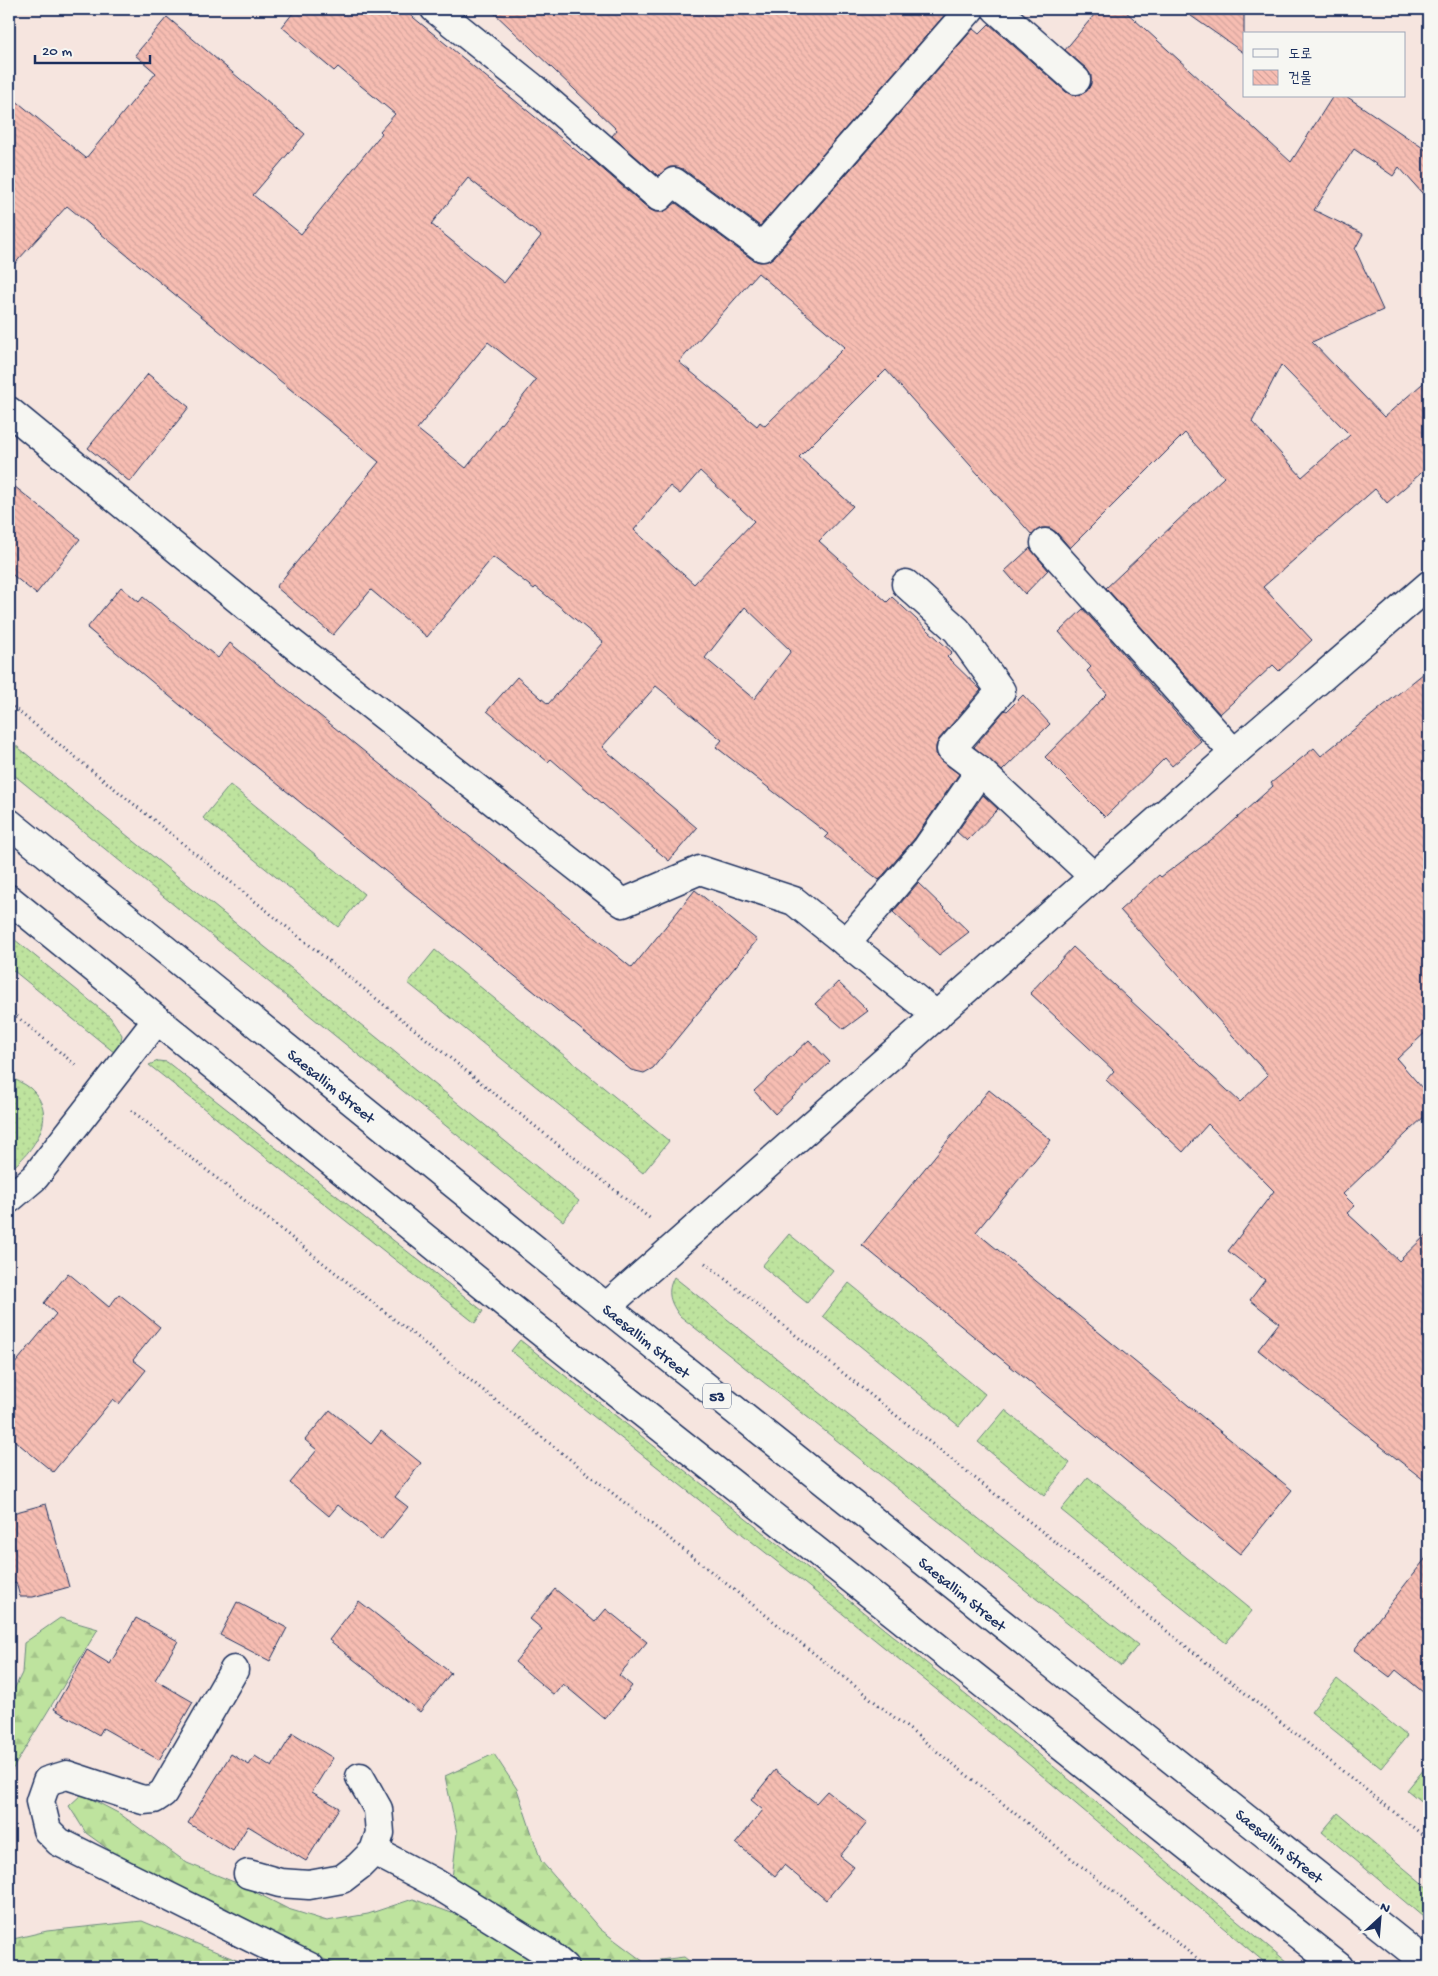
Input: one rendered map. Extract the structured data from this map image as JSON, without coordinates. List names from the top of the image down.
{
  "streets": {
    "street": ["Saesallim Street", "53"]
  },
  "legend": ["도로", "건물"],
  "scale_bar": "20 m",
  "north": "top right"
}
